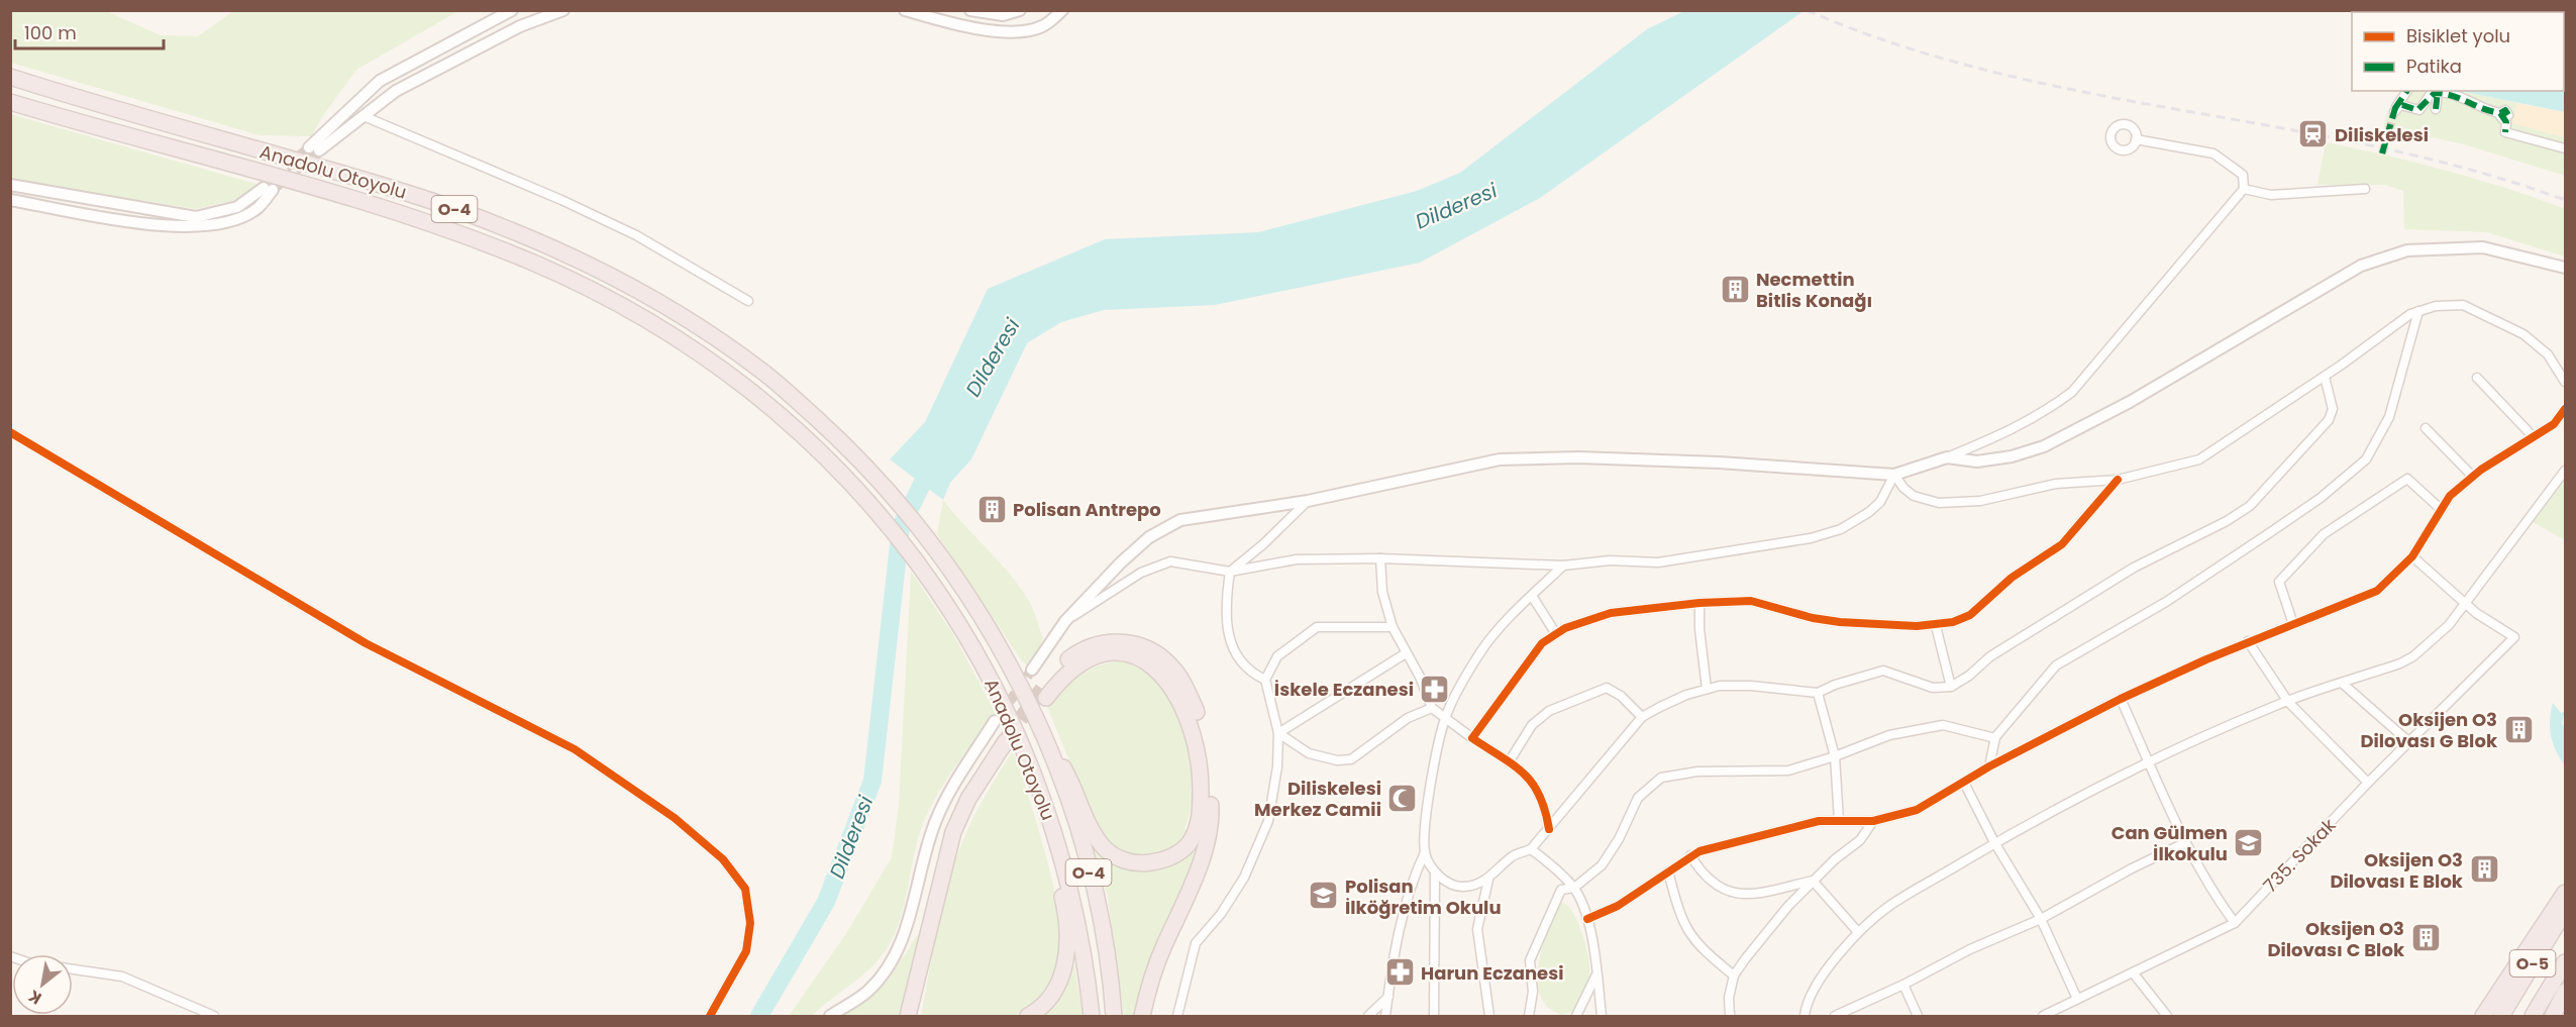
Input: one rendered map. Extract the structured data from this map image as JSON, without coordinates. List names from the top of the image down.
{
  "streets": {
    "highway": ["Anadolu Otoyolu", "O-4", "O-5"],
    "street": ["735. Sokak"]
  },
  "water": ["Dilderesi"],
  "places": {
    "station": ["Diliskelesi"],
    "building": [
      "Necmettin Bitlis Konağı",
      "Polisan Antrepo",
      "Oksijen O3 Dilovası G Blok",
      "Oksijen O3 Dilovası E Blok",
      "Oksijen O3 Dilovası C Blok"
    ],
    "pharmacy": ["İskele Eczanesi", "Harun Eczanesi"],
    "mosque": ["Diliskelesi Merkez Camii"],
    "school or university": ["Can Gülmen İlkokulu", "Polisan İlköğretim Okulu"]
  },
  "legend": ["Bisiklet yolu", "Patika"],
  "scale_bar": "100 m",
  "north": "bottom left"
}
